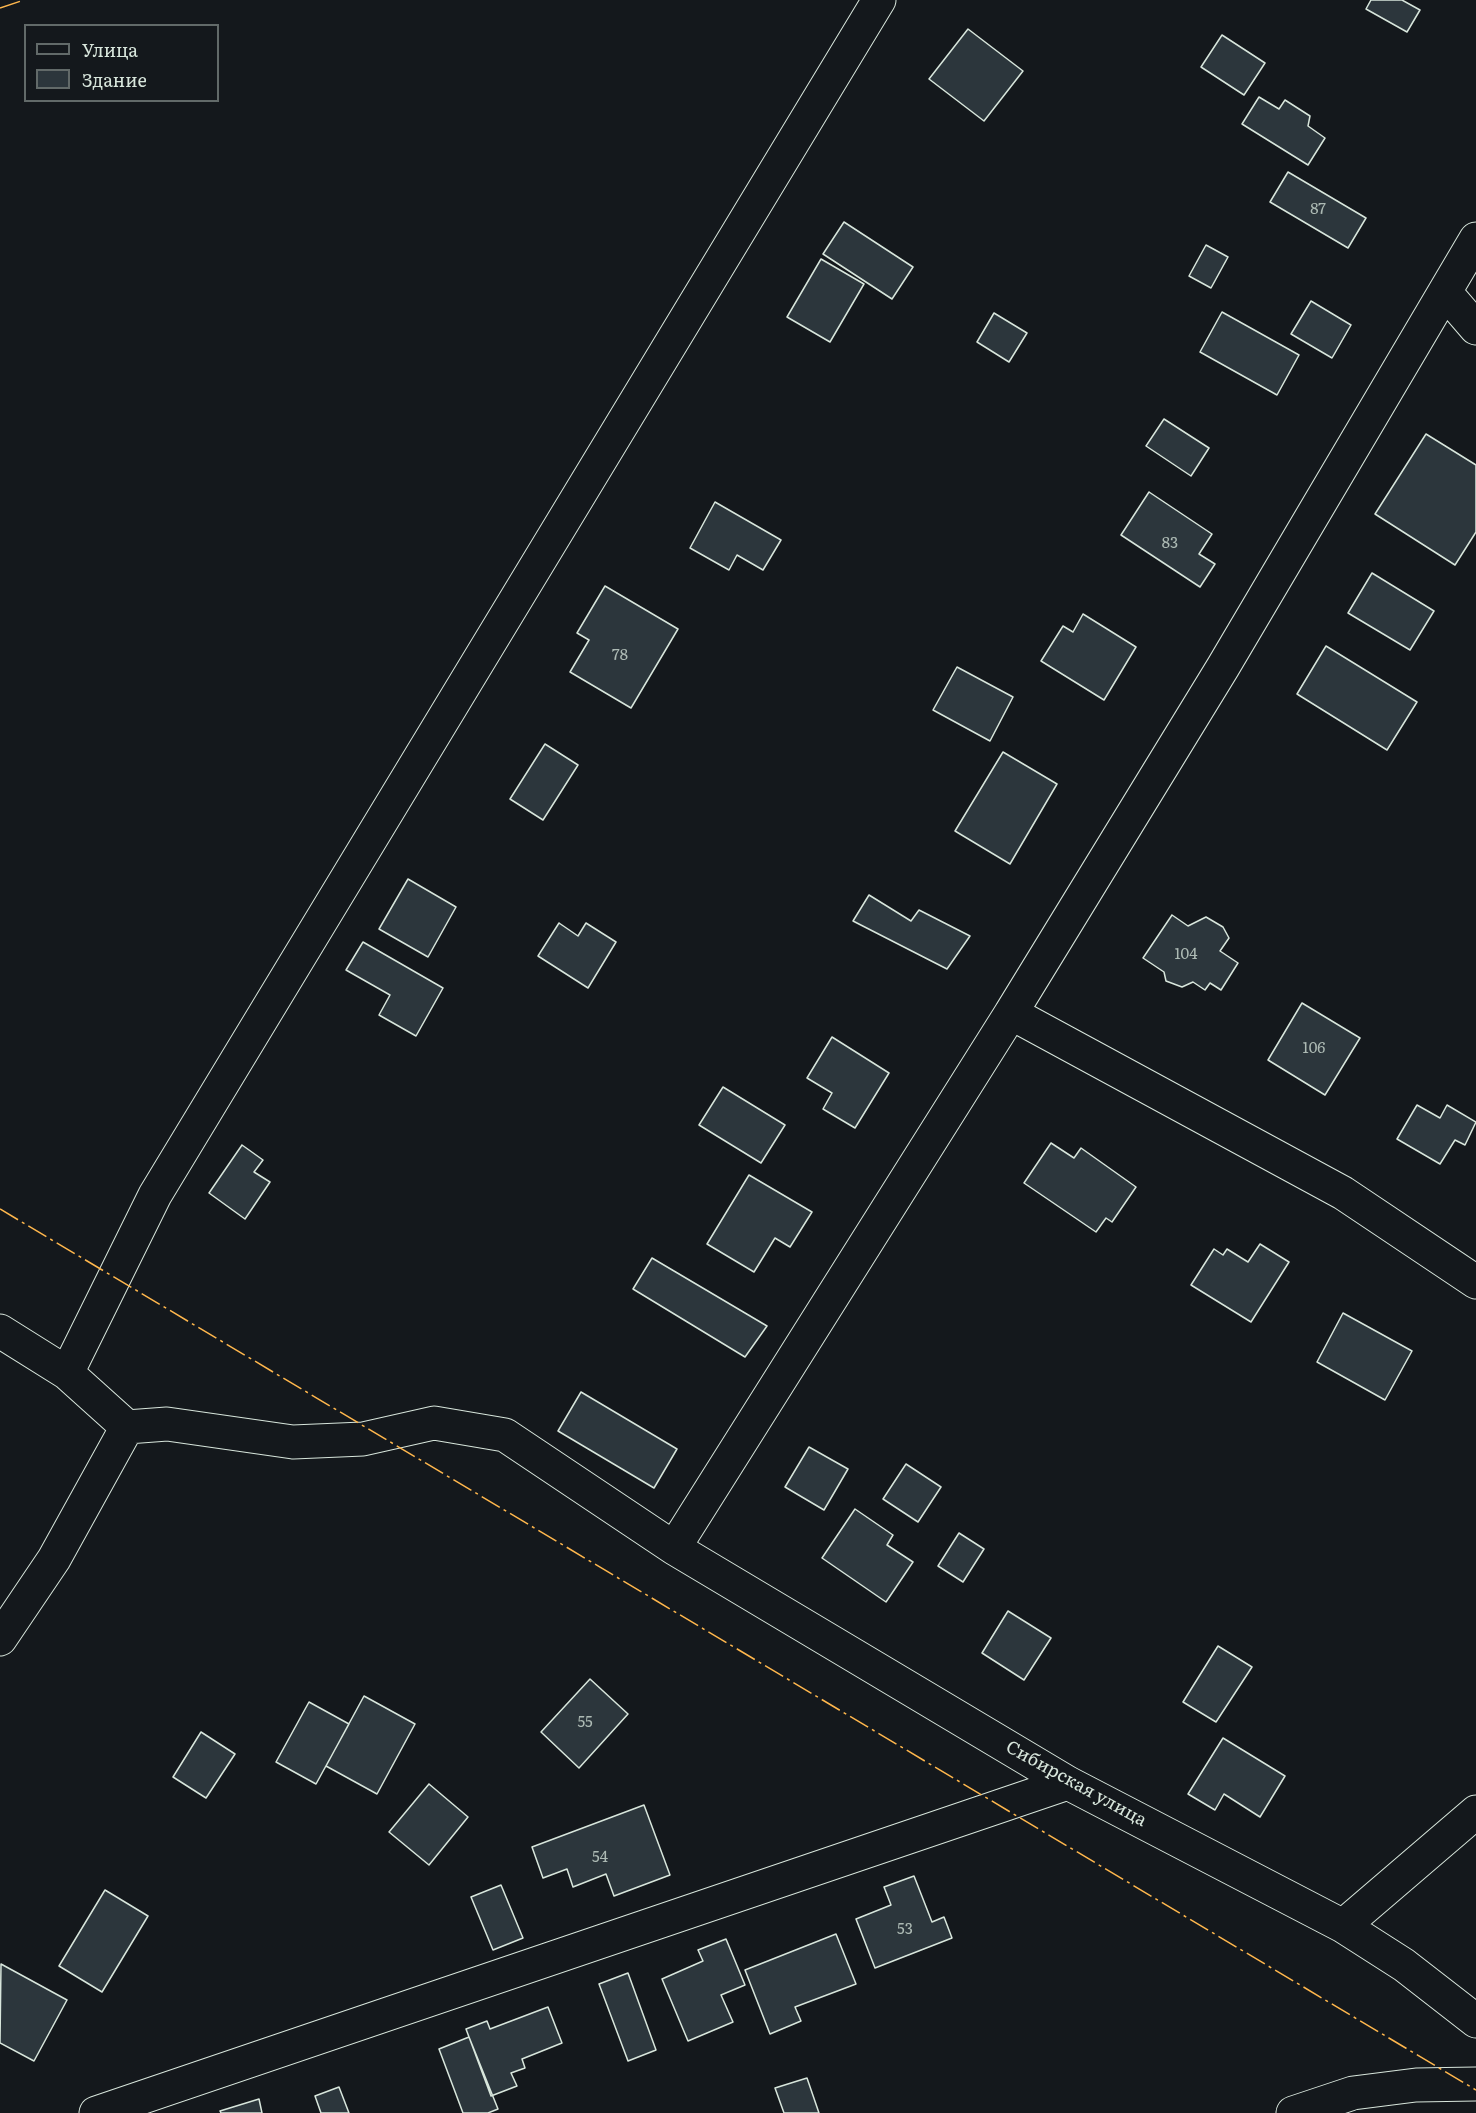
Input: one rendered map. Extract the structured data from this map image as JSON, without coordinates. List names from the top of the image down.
{
  "streets": {
    "street": ["Сибирская улица"]
  },
  "house_numbers": [
    "87",
    "83",
    "78",
    "104",
    "106",
    "55",
    "54",
    "53"
  ],
  "legend": ["Улица", "Здание"]
}
